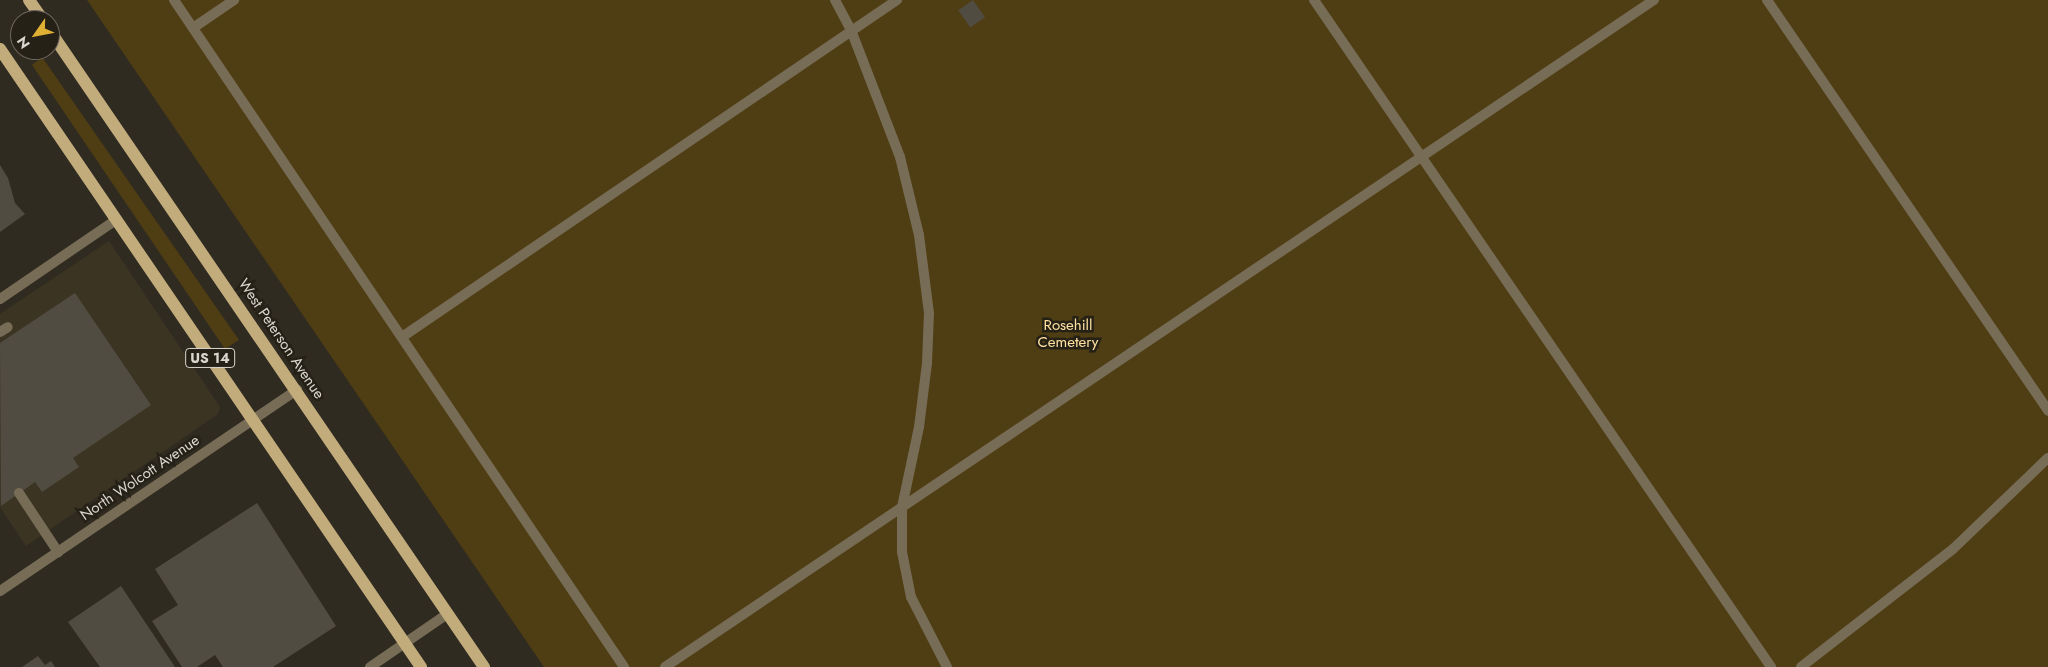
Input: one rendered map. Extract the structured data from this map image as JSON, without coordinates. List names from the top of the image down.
{
  "streets": {
    "main road": ["West Peterson Avenue", "US 14"],
    "street": ["North Wolcott Avenue"]
  },
  "crossings": [
    ["West Peterson Avenue", "North Wolcott Avenue"],
    ["US 14", "North Wolcott Avenue"]
  ],
  "parks": ["Rosehill Cemetery"],
  "north": "bottom left"
}
